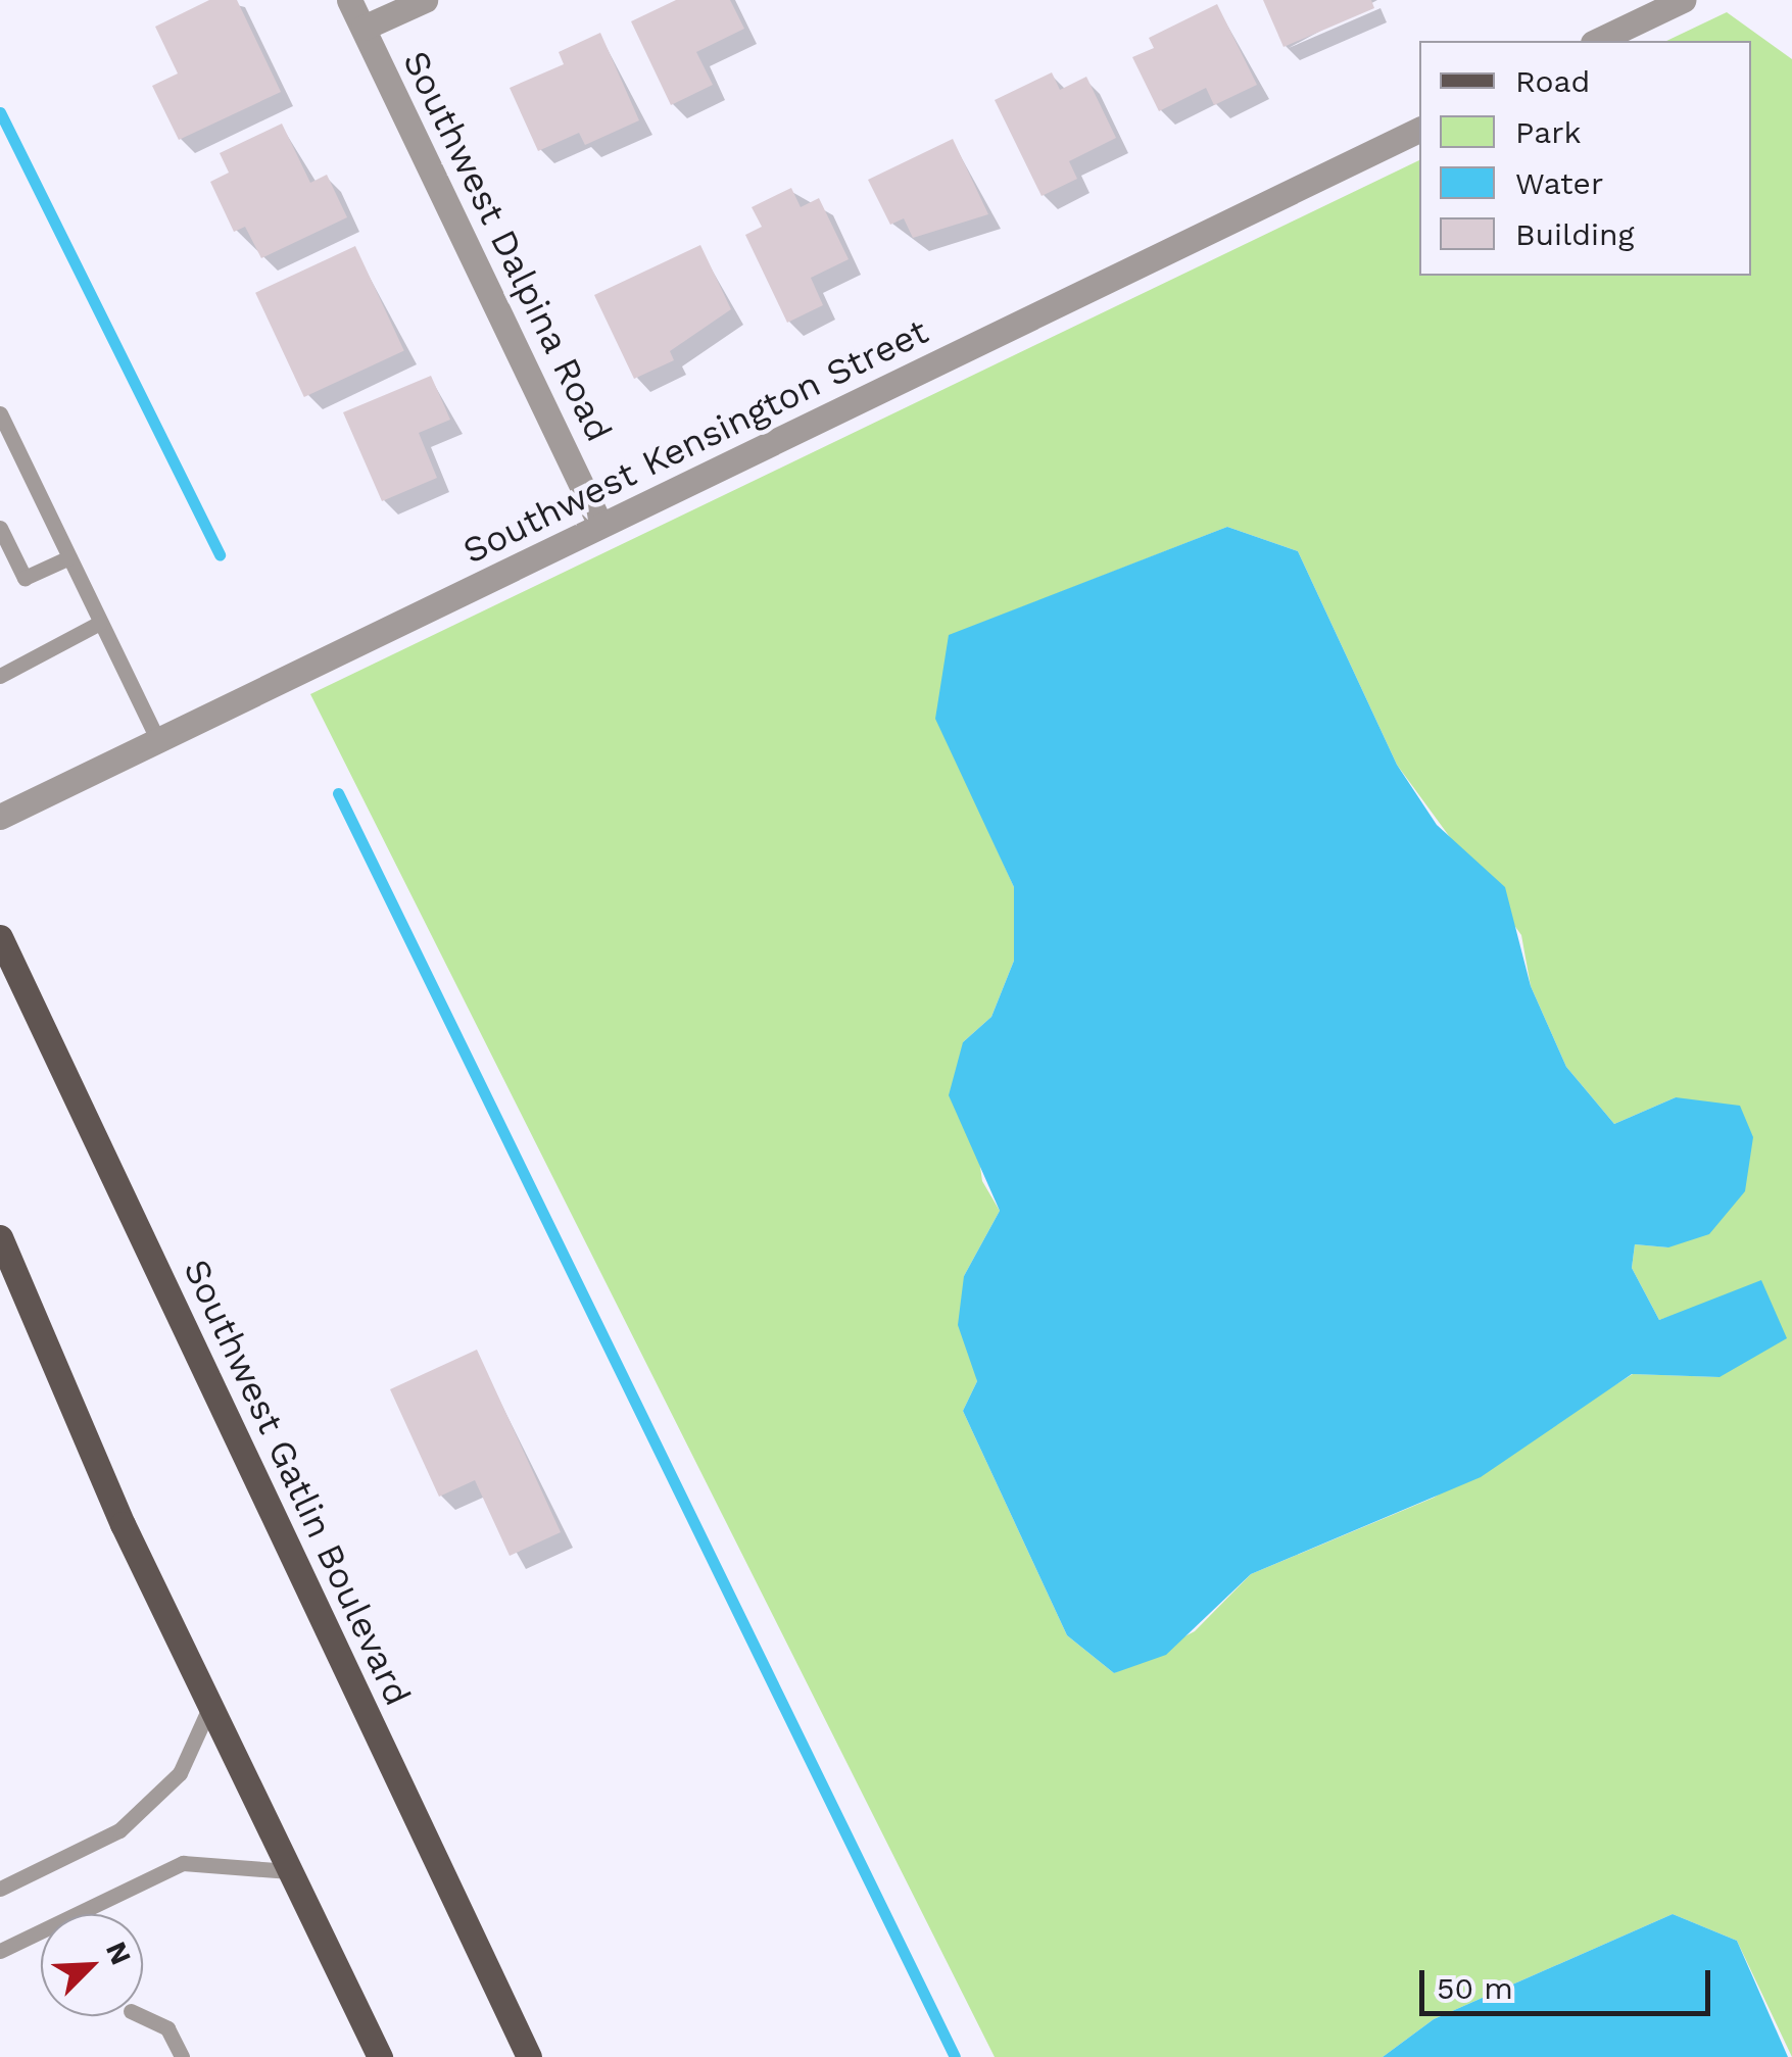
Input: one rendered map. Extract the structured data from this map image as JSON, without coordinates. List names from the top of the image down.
{
  "streets": {
    "main road": ["Southwest Gatlin Boulevard"],
    "street": ["Southwest Dalpina Road", "Southwest Kensington Street"]
  },
  "crossings": [
    ["Southwest Dalpina Road", "Southwest Kensington Street"]
  ],
  "legend": [
    "Road",
    "Park",
    "Water",
    "Building"
  ],
  "scale_bar": "50 m",
  "north": "top right"
}
